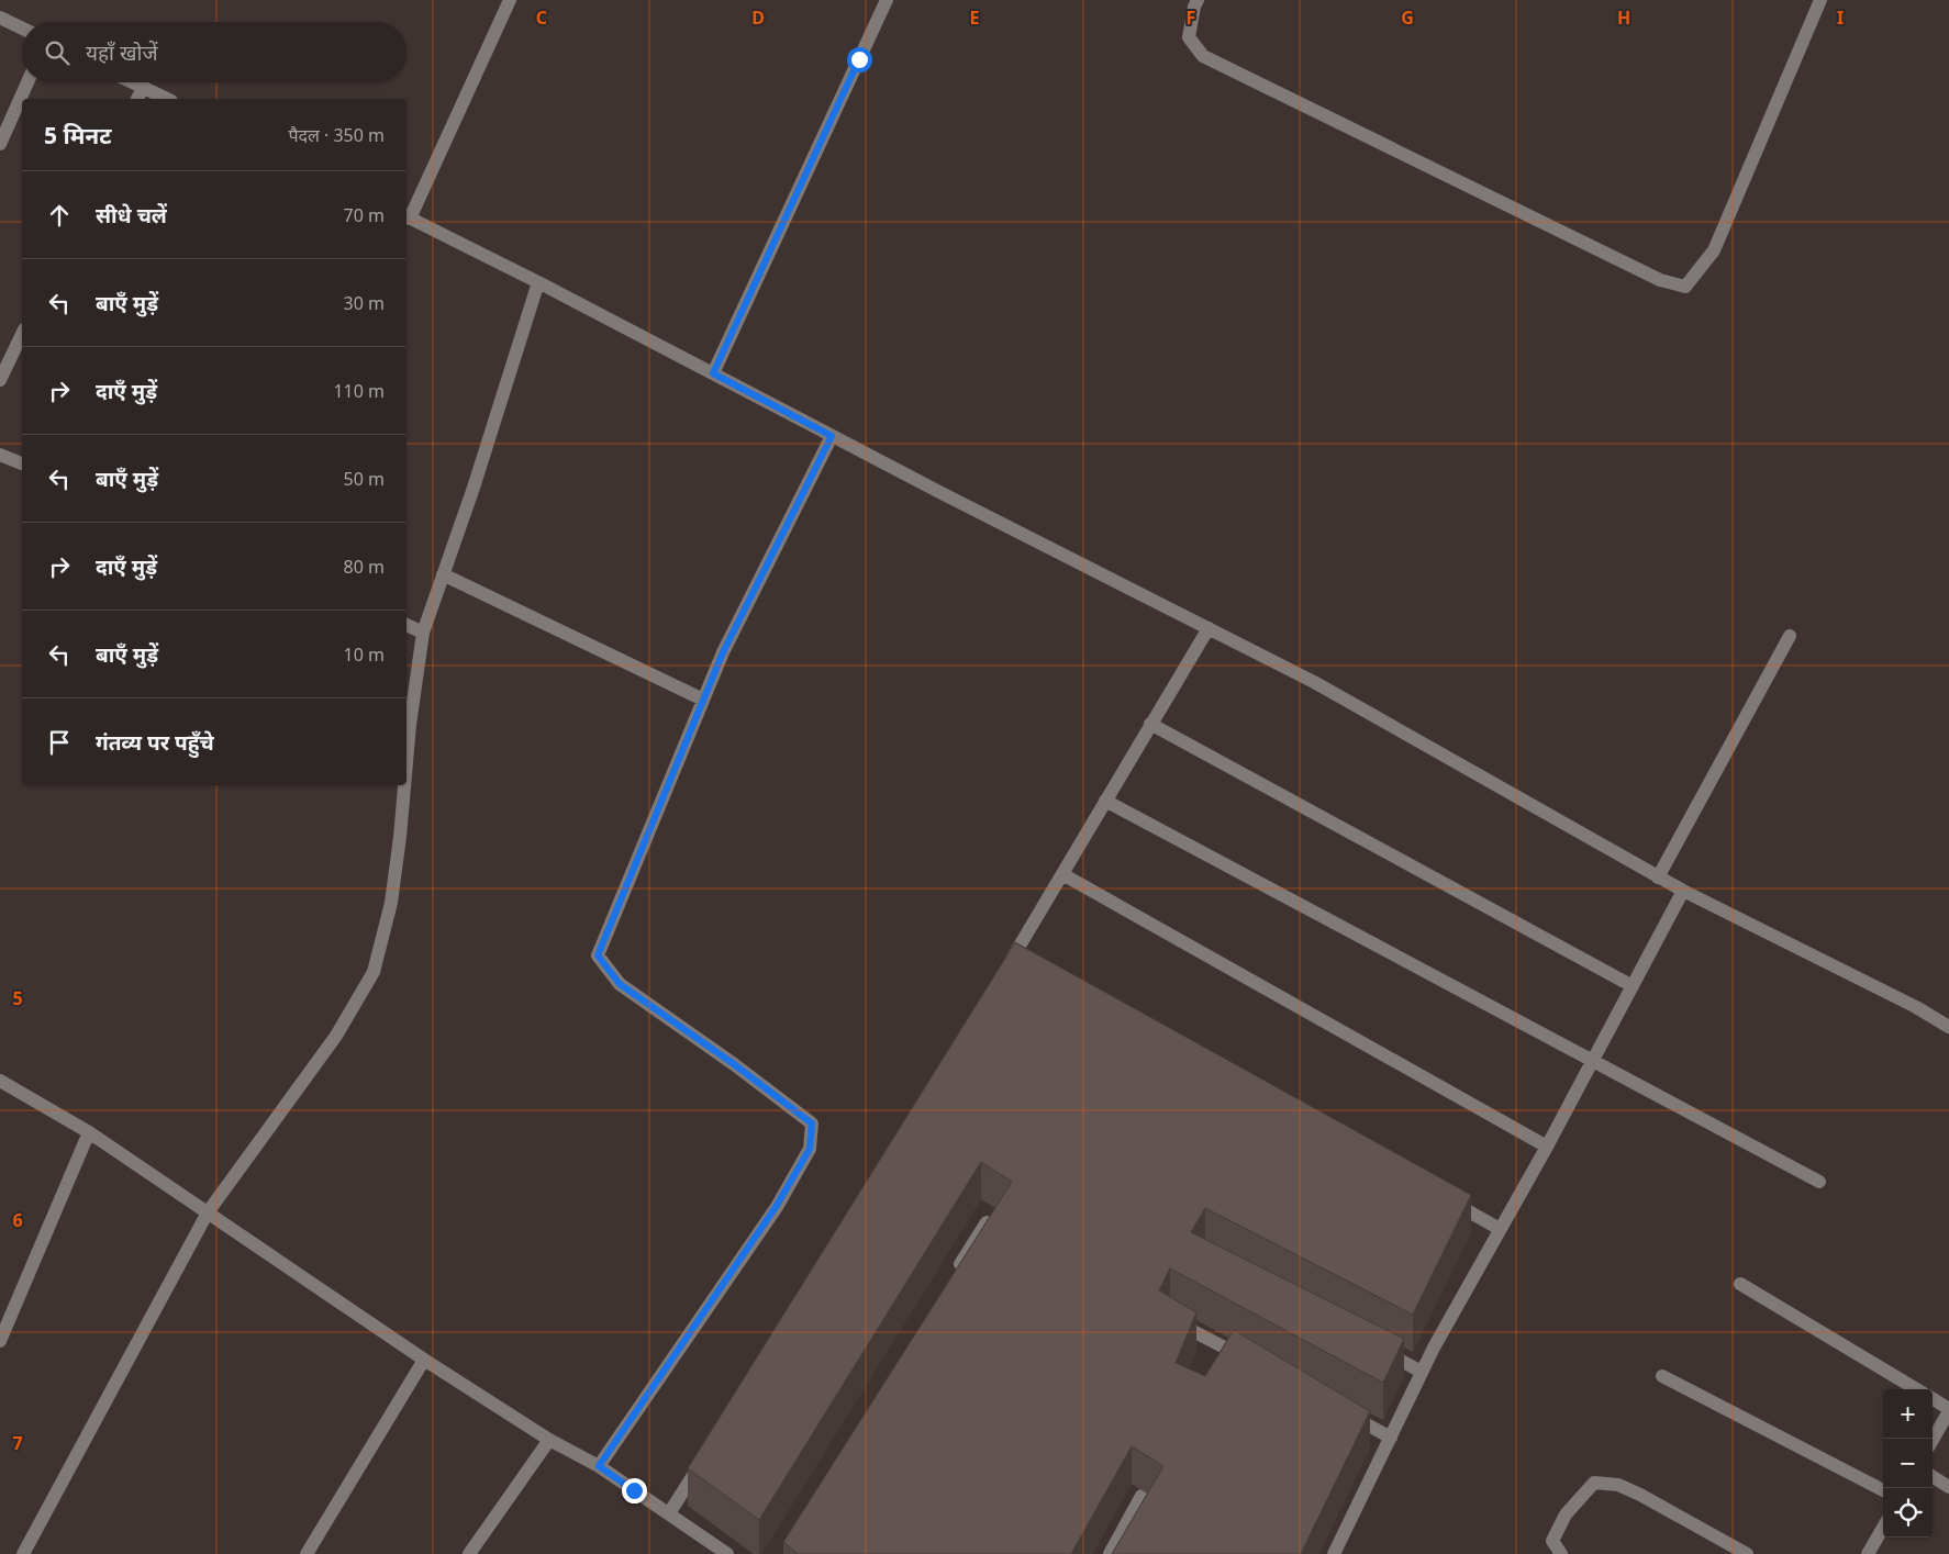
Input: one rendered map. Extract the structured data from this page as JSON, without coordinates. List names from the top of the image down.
{
  "page": {
    "search": "यहाँ खोजें",
    "heading": ["5 मिनट", "पैदल · 350 m"],
    "list": [
      ["सीधे चलें", "70 m"],
      ["बाएँ मुड़ें", "30 m"],
      ["दाएँ मुड़ें", "110 m"],
      ["बाएँ मुड़ें", "50 m"],
      ["दाएँ मुड़ें", "80 m"],
      ["बाएँ मुड़ें", "10 m"],
      "गंतव्य पर पहुँचे"
    ],
    "map_buttons": ["+", "−"]
  },
  "grid": {
    "columns": [
      "C",
      "D",
      "E",
      "F",
      "G",
      "H",
      "I"
    ],
    "rows": ["5", "6", "7"]
  }
}
